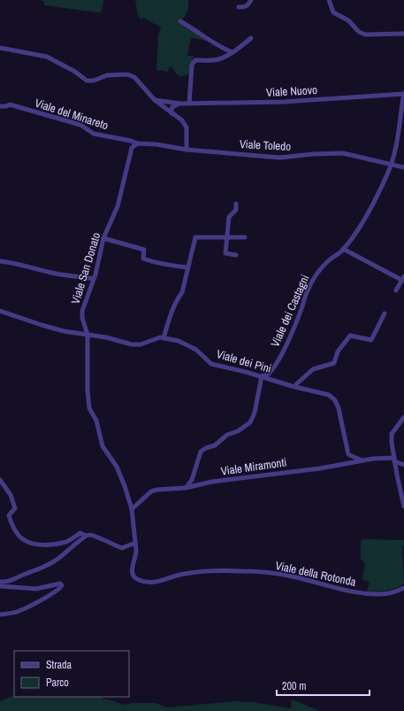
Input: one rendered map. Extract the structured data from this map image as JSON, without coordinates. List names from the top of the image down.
{
  "streets": {
    "street": [
      "Viale Nuovo",
      "Viale del Minareto",
      "Viale Toledo",
      "Viale San Donato",
      "Viale dei Castagni",
      "Viale dei Pini",
      "Viale Miramonti",
      "Viale della Rotonda"
    ]
  },
  "crossings": [
    ["Viale Nuovo", "Viale dei Castagni"],
    ["Viale del Minareto", "Viale Toledo"],
    ["Viale del Minareto", "Viale San Donato"],
    ["Viale Toledo", "Viale San Donato"],
    ["Viale Toledo", "Viale dei Castagni"],
    ["Viale San Donato", "Viale dei Pini"],
    ["Viale San Donato", "Viale Miramonti"],
    ["Viale San Donato", "Viale della Rotonda"],
    ["Viale dei Castagni", "Viale dei Pini"],
    ["Viale dei Pini", "Viale Miramonti"]
  ],
  "legend": ["Strada", "Parco"],
  "scale_bar": "200 m"
}
